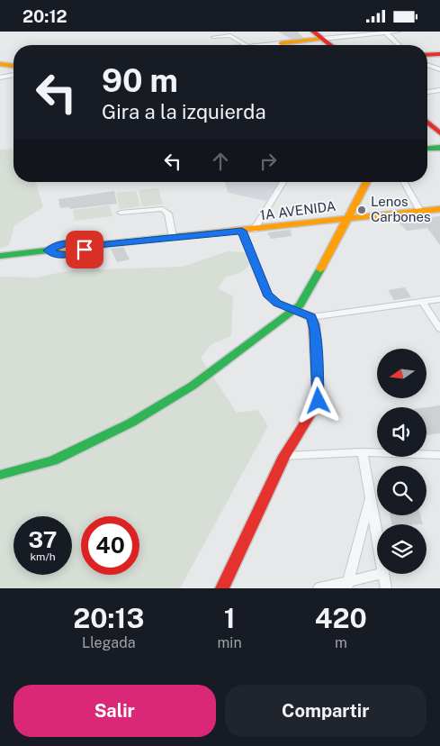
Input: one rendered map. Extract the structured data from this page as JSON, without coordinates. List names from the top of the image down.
{
  "streets": {
    "main road": ["1A AVENIDA"]
  },
  "places": ["Lenos Carbones"],
  "north": "left",
  "page": {
    "status": "20:12",
    "turn": ["90 m", "Gira a la izquierda"],
    "speed": "37 km/h",
    "limit": "40",
    "eta": [
      "20:13",
      "Llegada",
      "1",
      "min",
      "420",
      "m"
    ],
    "buttons": ["Salir", "Compartir"]
  }
}
